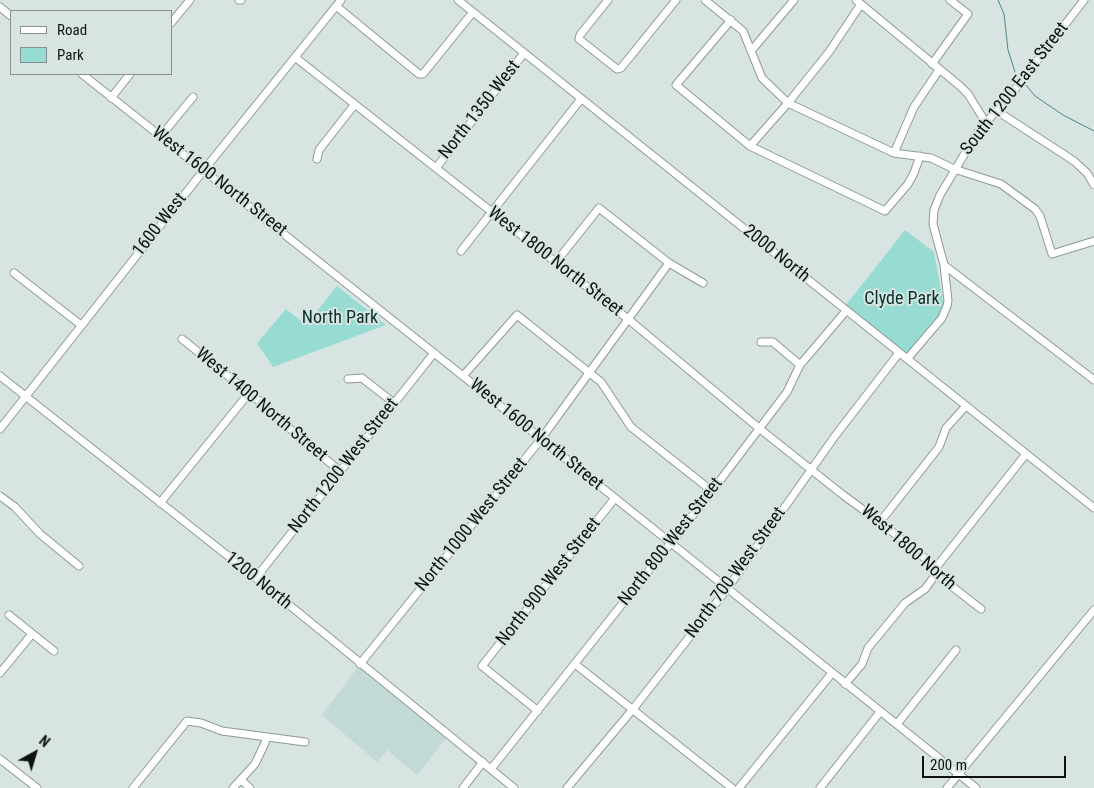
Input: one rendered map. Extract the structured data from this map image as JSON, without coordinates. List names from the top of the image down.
{
  "streets": {
    "street": [
      "South 1200 East Street",
      "North 1350 West",
      "West 1600 North Street",
      "1600 West",
      "2000 North",
      "West 1800 North Street",
      "West 1400 North Street",
      "North 1200 West Street",
      "North 1000 West Street",
      "North 800 West Street",
      "West 1800 North",
      "North 700 West Street",
      "1200 North",
      "North 900 West Street"
    ]
  },
  "crossings": [
    ["South 1200 East Street", "2000 North"],
    ["North 1350 West", "2000 North"],
    ["North 1350 West", "West 1800 North Street"],
    ["West 1600 North Street", "1600 West"],
    ["West 1600 North Street", "North 1200 West Street"],
    ["West 1600 North Street", "North 1000 West Street"],
    ["West 1600 North Street", "North 800 West Street"],
    ["West 1600 North Street", "North 700 West Street"],
    ["West 1600 North Street", "North 900 West Street"],
    ["1600 West", "West 1800 North Street"],
    ["1600 West", "1200 North"],
    ["2000 North", "North 800 West Street"],
    ["2000 North", "North 700 West Street"],
    ["West 1800 North Street", "North 1000 West Street"],
    ["West 1800 North Street", "North 800 West Street"],
    ["West 1800 North Street", "West 1800 North"],
    ["West 1800 North Street", "North 700 West Street"],
    ["West 1400 North Street", "North 1200 West Street"],
    ["North 1200 West Street", "1200 North"],
    ["North 1000 West Street", "1200 North"],
    ["North 800 West Street", "1200 North"],
    ["North 800 West Street", "North 900 West Street"],
    ["West 1800 North", "North 700 West Street"]
  ],
  "parks": ["Clyde Park", "North Park"],
  "legend": ["Road", "Park"],
  "scale_bar": "200 m",
  "north": "top right"
}
